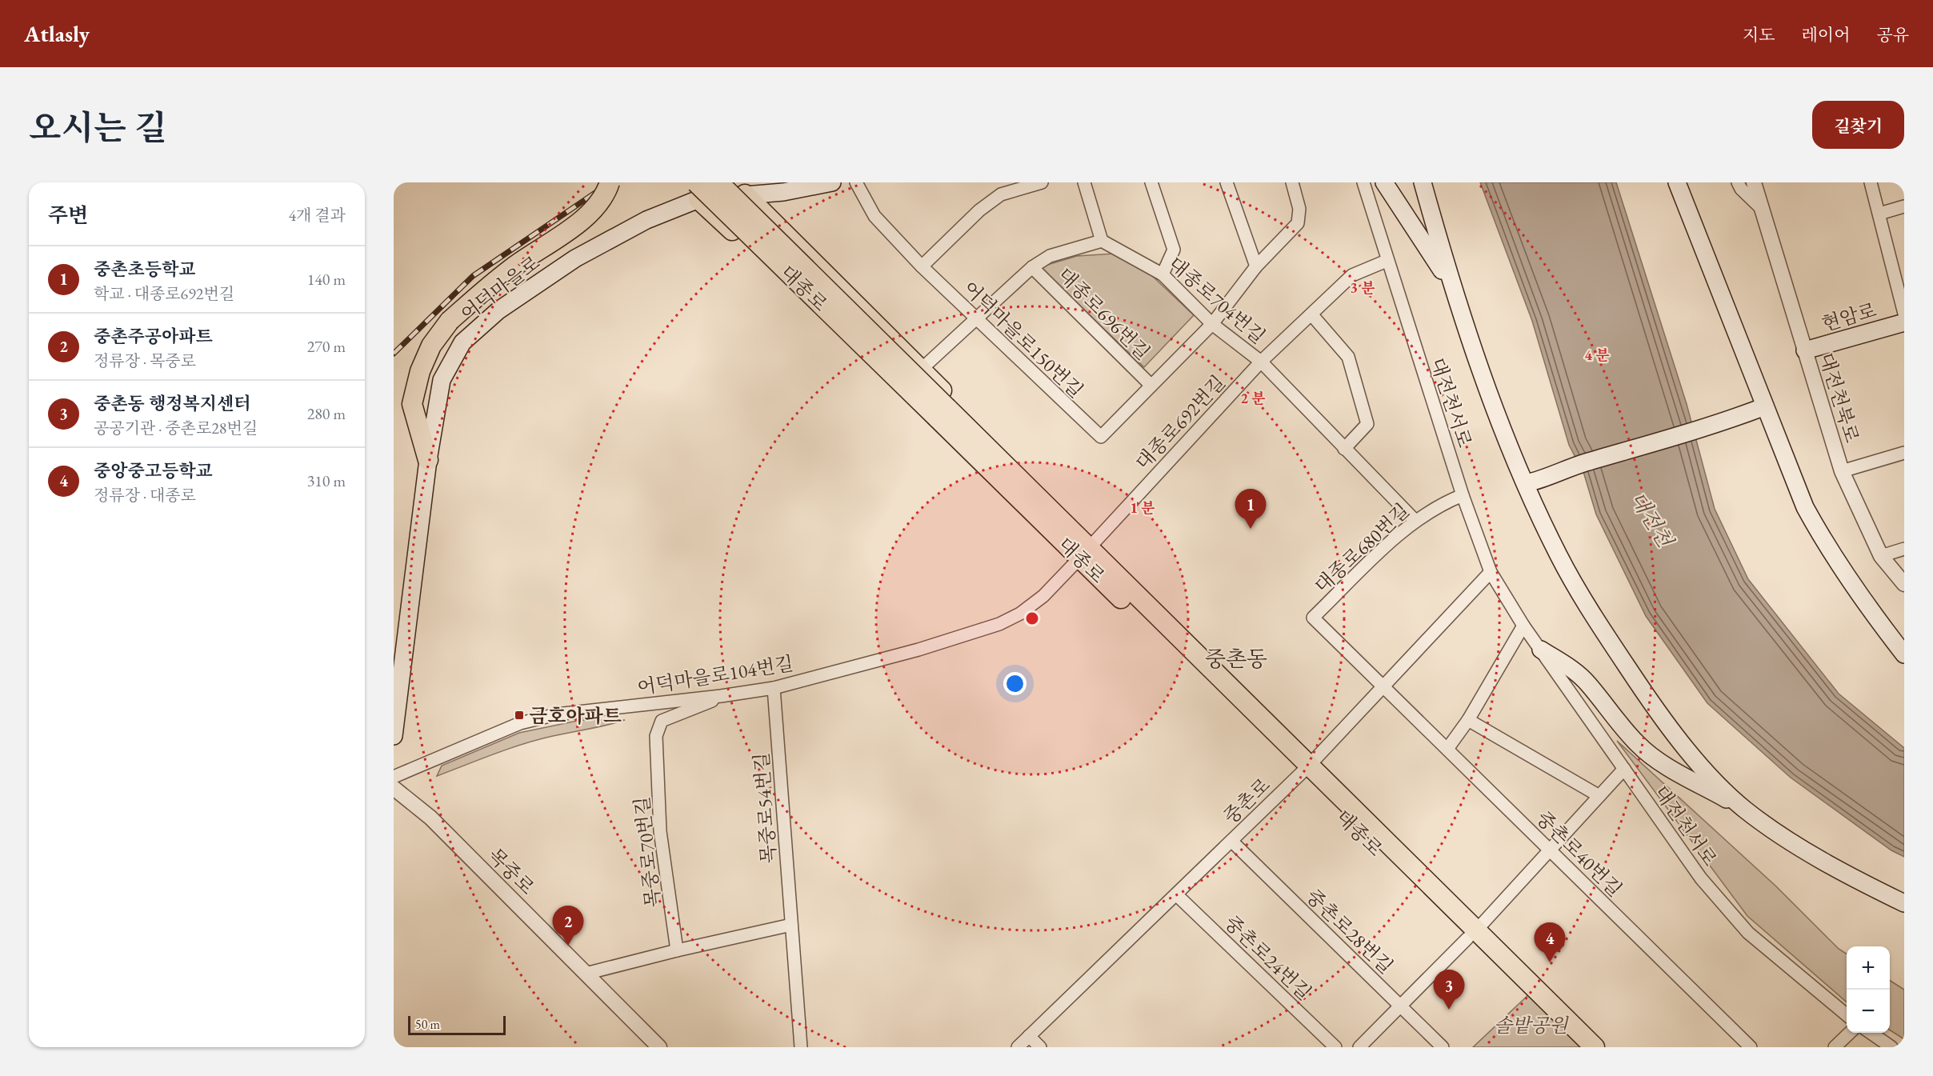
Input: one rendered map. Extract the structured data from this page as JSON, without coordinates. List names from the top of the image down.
{
  "streets": {
    "main road": ["어덕마을로", "대종로", "현암로"],
    "street": [
      "대종로704번길",
      "대종로696번길",
      "어덕마을로150번길",
      "대전천북로",
      "대전천서로",
      "대종로692번길",
      "대종로680번길",
      "어덕마을로104번길",
      "중촌로",
      "목중로54번길",
      "목중로70번길",
      "중촌로40번길",
      "목중로",
      "중촌로28번길",
      "중촌로24번길"
    ]
  },
  "crossings": [
    ["어덕마을로", "대종로"],
    ["대종로", "대종로692번길"],
    ["대종로", "어덕마을로104번길"],
    ["대종로", "중촌로"],
    ["대종로704번길", "대종로696번길"],
    ["대종로704번길", "대종로692번길"],
    ["대종로704번길", "대종로680번길"],
    ["대종로696번길", "어덕마을로150번길"],
    ["현암로", "대전천북로"],
    ["대전천서로", "대종로692번길"],
    ["대전천서로", "대종로680번길"],
    ["대전천서로", "중촌로"],
    ["대종로692번길", "어덕마을로104번길"],
    ["대종로680번길", "중촌로40번길"],
    ["어덕마을로104번길", "목중로54번길"],
    ["어덕마을로104번길", "목중로70번길"],
    ["중촌로", "중촌로40번길"],
    ["중촌로", "중촌로28번길"],
    ["중촌로", "중촌로24번길"]
  ],
  "districts": ["중촌동"],
  "water": ["대전천"],
  "parks": ["솔밭공원"],
  "places": {
    "transit": ["금호아파트"]
  },
  "scale_bar": "50 m",
  "page": {
    "header": "Atlasly",
    "nav": ["지도", "레이어", "공유"],
    "title": "오시는 길",
    "buttons": "길찾기",
    "heading": ["주변", "4개 결과"],
    "list": [
      {
        "mark": "1",
        "name": "중촌초등학교",
        "note": "학교 · 대종로692번길",
        "value": "140 m"
      },
      {
        "mark": "2",
        "name": "중촌주공아파트",
        "note": "정류장 · 목중로",
        "value": "270 m"
      },
      {
        "mark": "3",
        "name": "중촌동 행정복지센터",
        "note": "공공기관 · 중촌로28번길",
        "value": "280 m"
      },
      {
        "mark": "4",
        "name": "중앙중고등학교",
        "note": "정류장 · 대종로",
        "value": "310 m"
      }
    ],
    "pins": [
      "1",
      "2",
      "4",
      "3"
    ],
    "map_buttons": ["+", "−"],
    "scale": "50 m"
  },
  "rings": [
    "3 분",
    "4 분",
    "2 분",
    "1 분"
  ]
}
